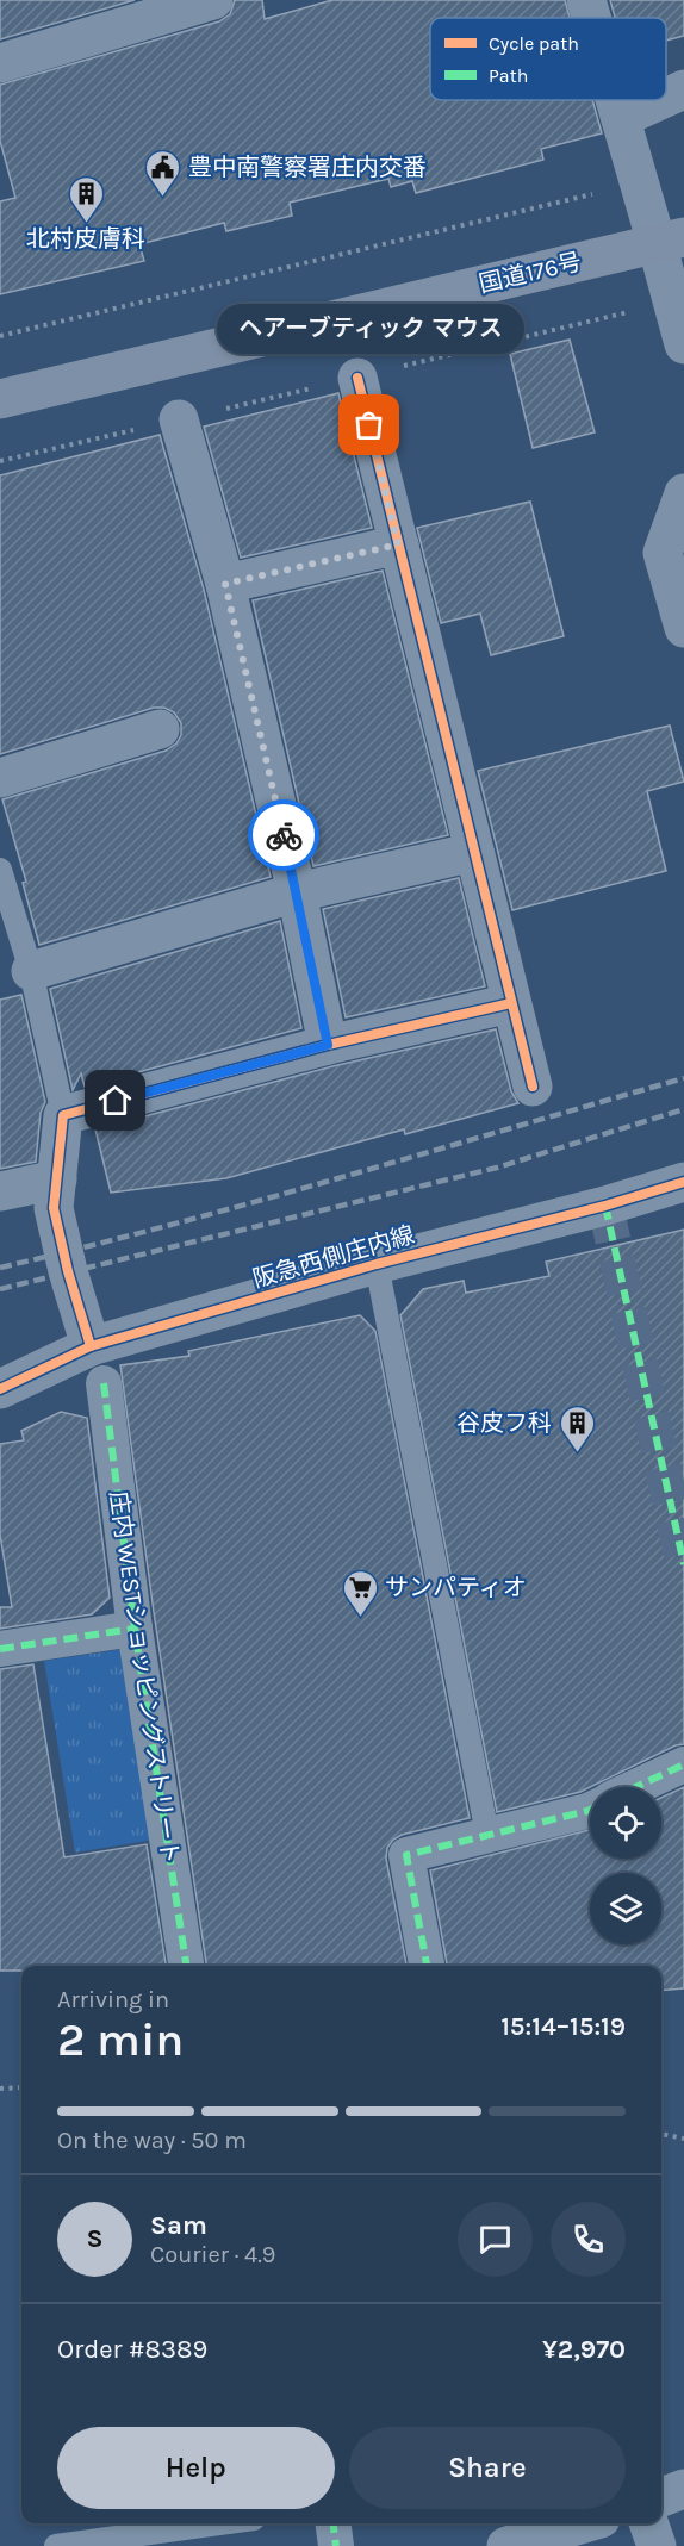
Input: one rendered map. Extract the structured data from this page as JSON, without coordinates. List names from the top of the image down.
{
  "streets": {
    "highway": ["国道176号"],
    "street": ["阪急西側庄内線", "庄内 WESTショッピングストリート"]
  },
  "places": {
    "public building": ["豊中南警察署庄内交番"],
    "building": ["北村皮膚科", "谷皮フ科"],
    "other": ["ヘアーブティック マウス"],
    "supermarket": ["サンパティオ"]
  },
  "legend": ["Cycle path", "Path"],
  "page": {
    "bubble": "ヘアーブティック マウス",
    "heading": ["2 min", "Arriving in", "15:14–15:19"],
    "panel": [
      "Sam",
      "Courier · 4.9",
      "Order #8389",
      "¥2,970"
    ],
    "bar": "On the way · 50 m",
    "round": "S",
    "buttons": ["Help", "Share"]
  }
}
